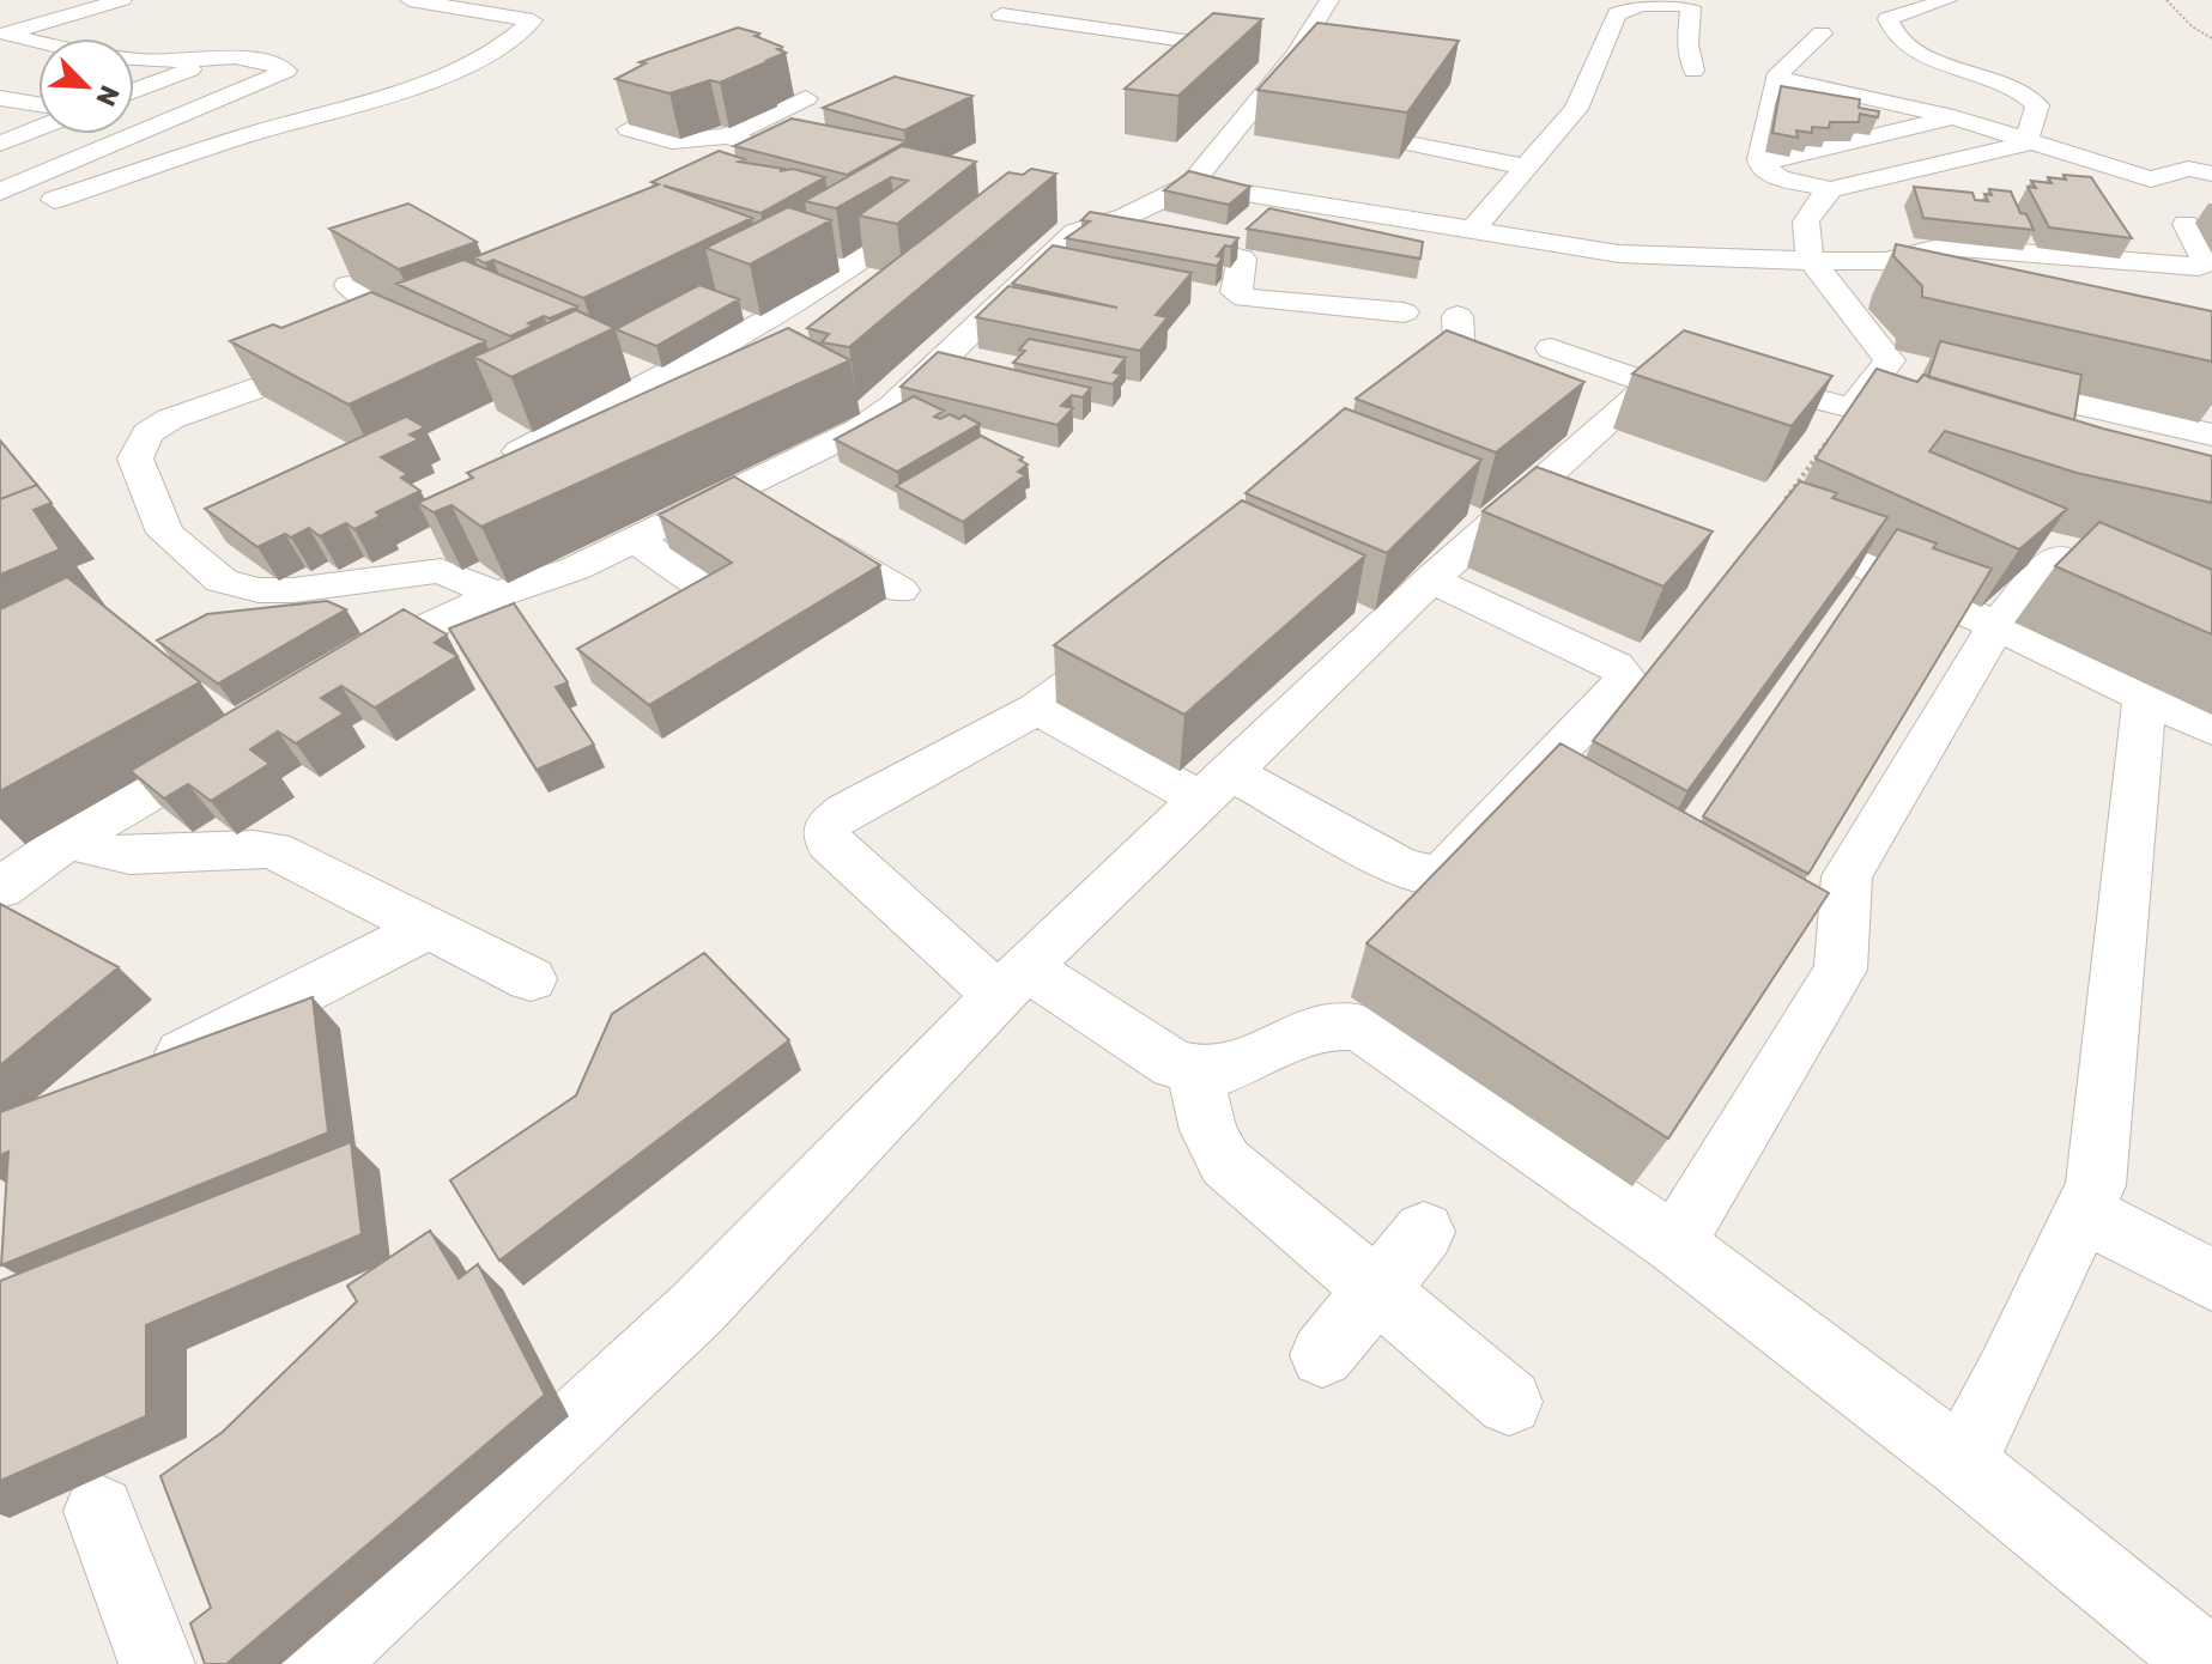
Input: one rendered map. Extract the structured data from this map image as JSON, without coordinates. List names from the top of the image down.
{
  "north": "bottom right"
}
